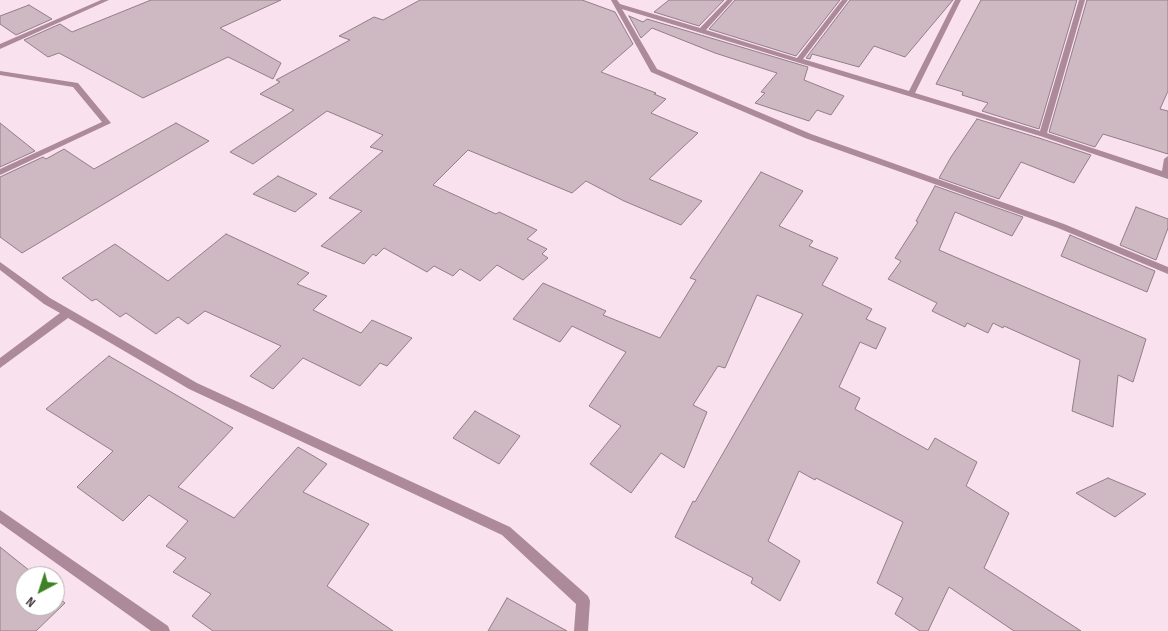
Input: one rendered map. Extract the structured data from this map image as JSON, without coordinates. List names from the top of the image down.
{
  "north": "bottom left"
}
